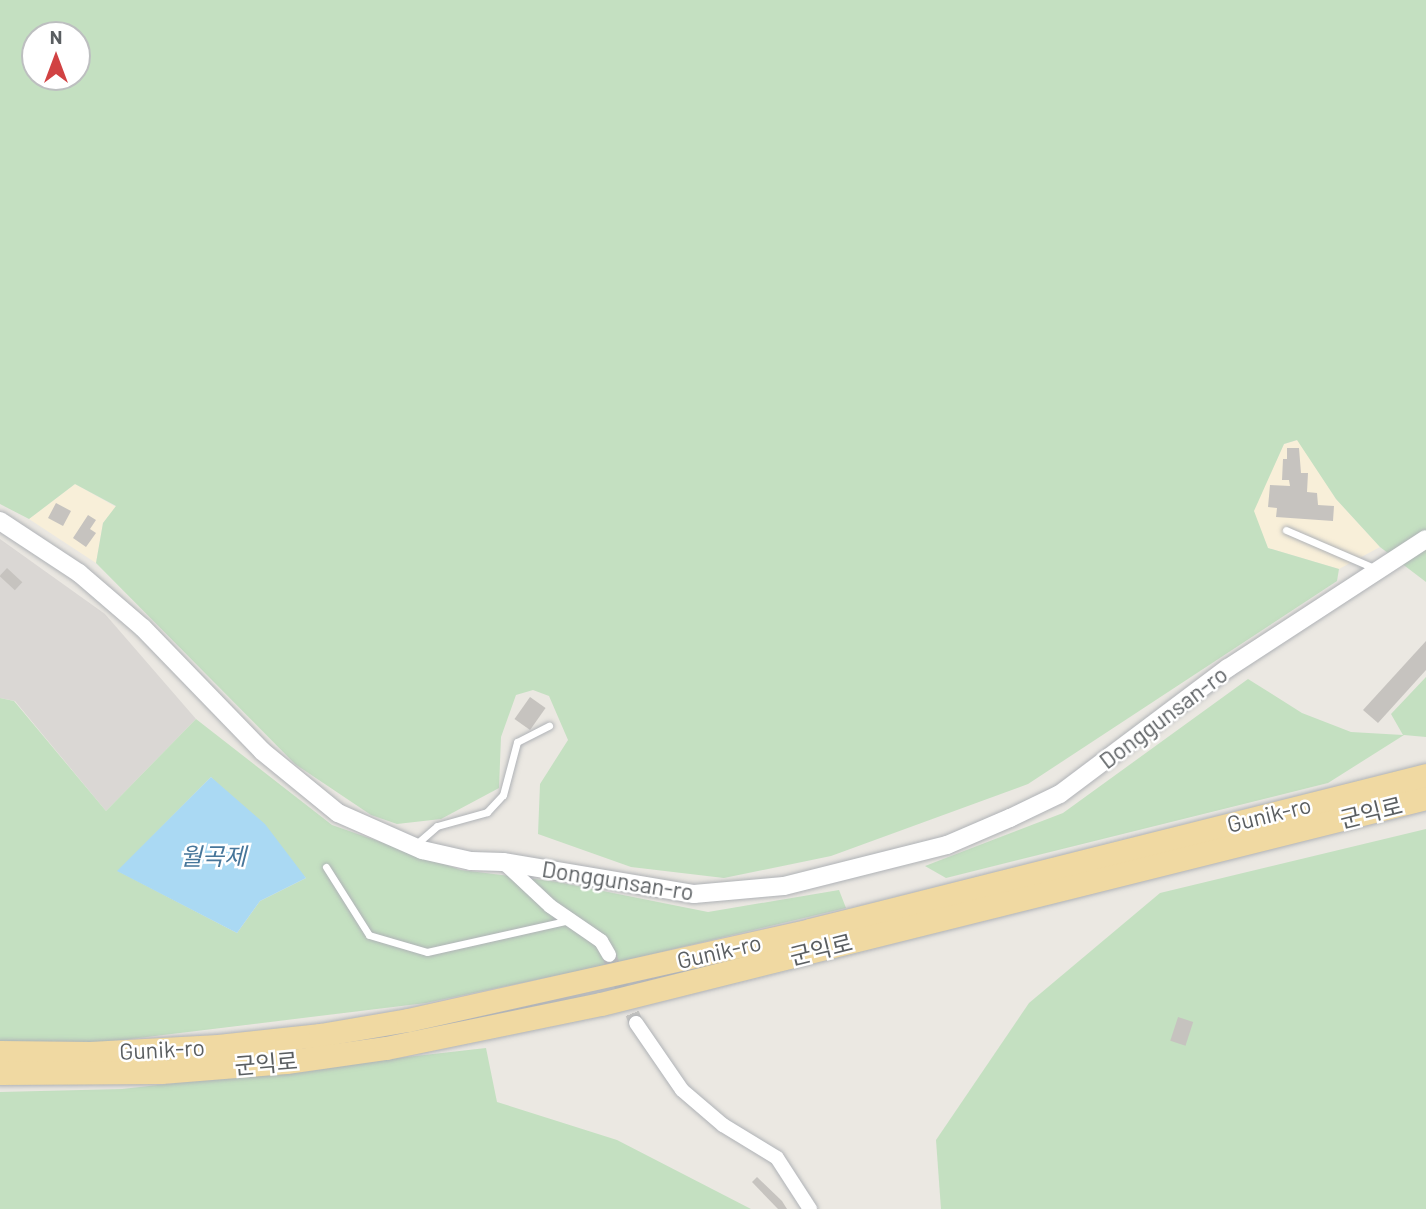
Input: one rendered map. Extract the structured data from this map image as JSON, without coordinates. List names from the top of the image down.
{
  "streets": {
    "highway": ["군익로", "Gunik-ro"],
    "street": ["Donggunsan-ro"]
  },
  "water": ["월곡제"],
  "north": "top"
}
